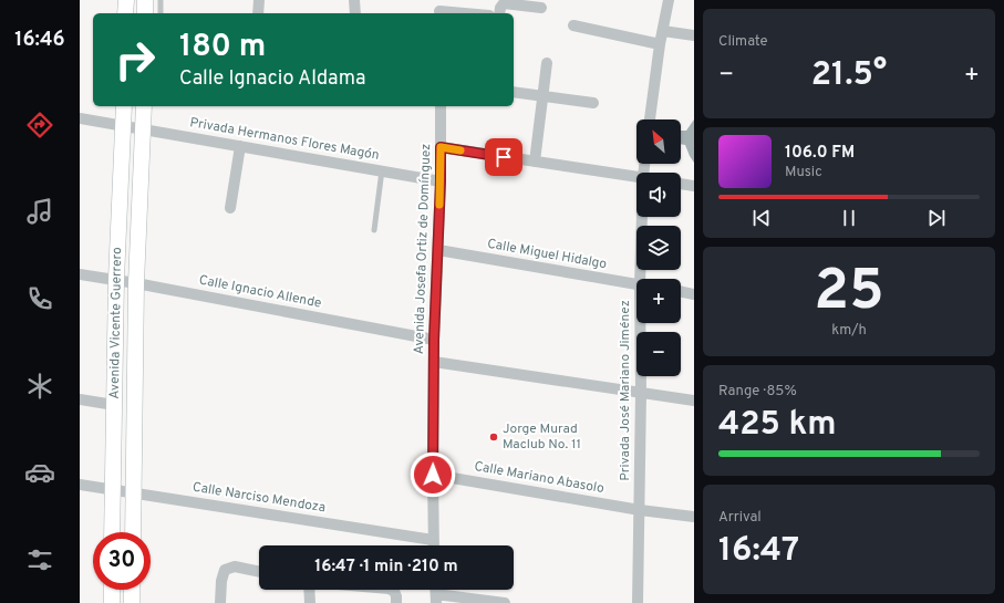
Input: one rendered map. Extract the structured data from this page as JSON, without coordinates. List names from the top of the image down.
{
  "streets": {
    "main road": ["Avenida Vicente Guerrero"],
    "street": [
      "Privada Hermanos Flores Magón",
      "Avenida Josefa Ortiz de Domínguez",
      "Calle Miguel Hidalgo",
      "Calle Ignacio Allende",
      "Privada José Mariano Jiménez",
      "Calle Mariano Abasolo",
      "Calle Narciso Mendoza"
    ]
  },
  "crossings": [
    ["Privada Hermanos Flores Magón", "Avenida Josefa Ortiz de Domínguez"],
    ["Privada Hermanos Flores Magón", "Avenida Vicente Guerrero"],
    ["Avenida Josefa Ortiz de Domínguez", "Calle Miguel Hidalgo"],
    ["Avenida Josefa Ortiz de Domínguez", "Calle Ignacio Allende"],
    ["Avenida Josefa Ortiz de Domínguez", "Calle Mariano Abasolo"],
    ["Avenida Josefa Ortiz de Domínguez", "Calle Narciso Mendoza"],
    ["Calle Ignacio Allende", "Avenida Vicente Guerrero"],
    ["Avenida Vicente Guerrero", "Calle Narciso Mendoza"],
    ["Privada José Mariano Jiménez", "Calle Mariano Abasolo"]
  ],
  "places": ["Jorge Murad Maclub No. 11"],
  "north": "top left",
  "page": {
    "tabs": "16:46",
    "tile": [
      "Climate",
      ["25", "km/h"],
      ["Range · 85%", "425 km"],
      ["Arrival", "16:47"]
    ],
    "turn": ["180 m", "Calle Ignacio Aldama"],
    "heat": ["−", "21.5°", "+"],
    "map_buttons": ["+", "−"],
    "song": ["106.0 FM", "Music"],
    "limit": "30",
    "trip": "16:47 · 1 min · 210 m"
  }
}
